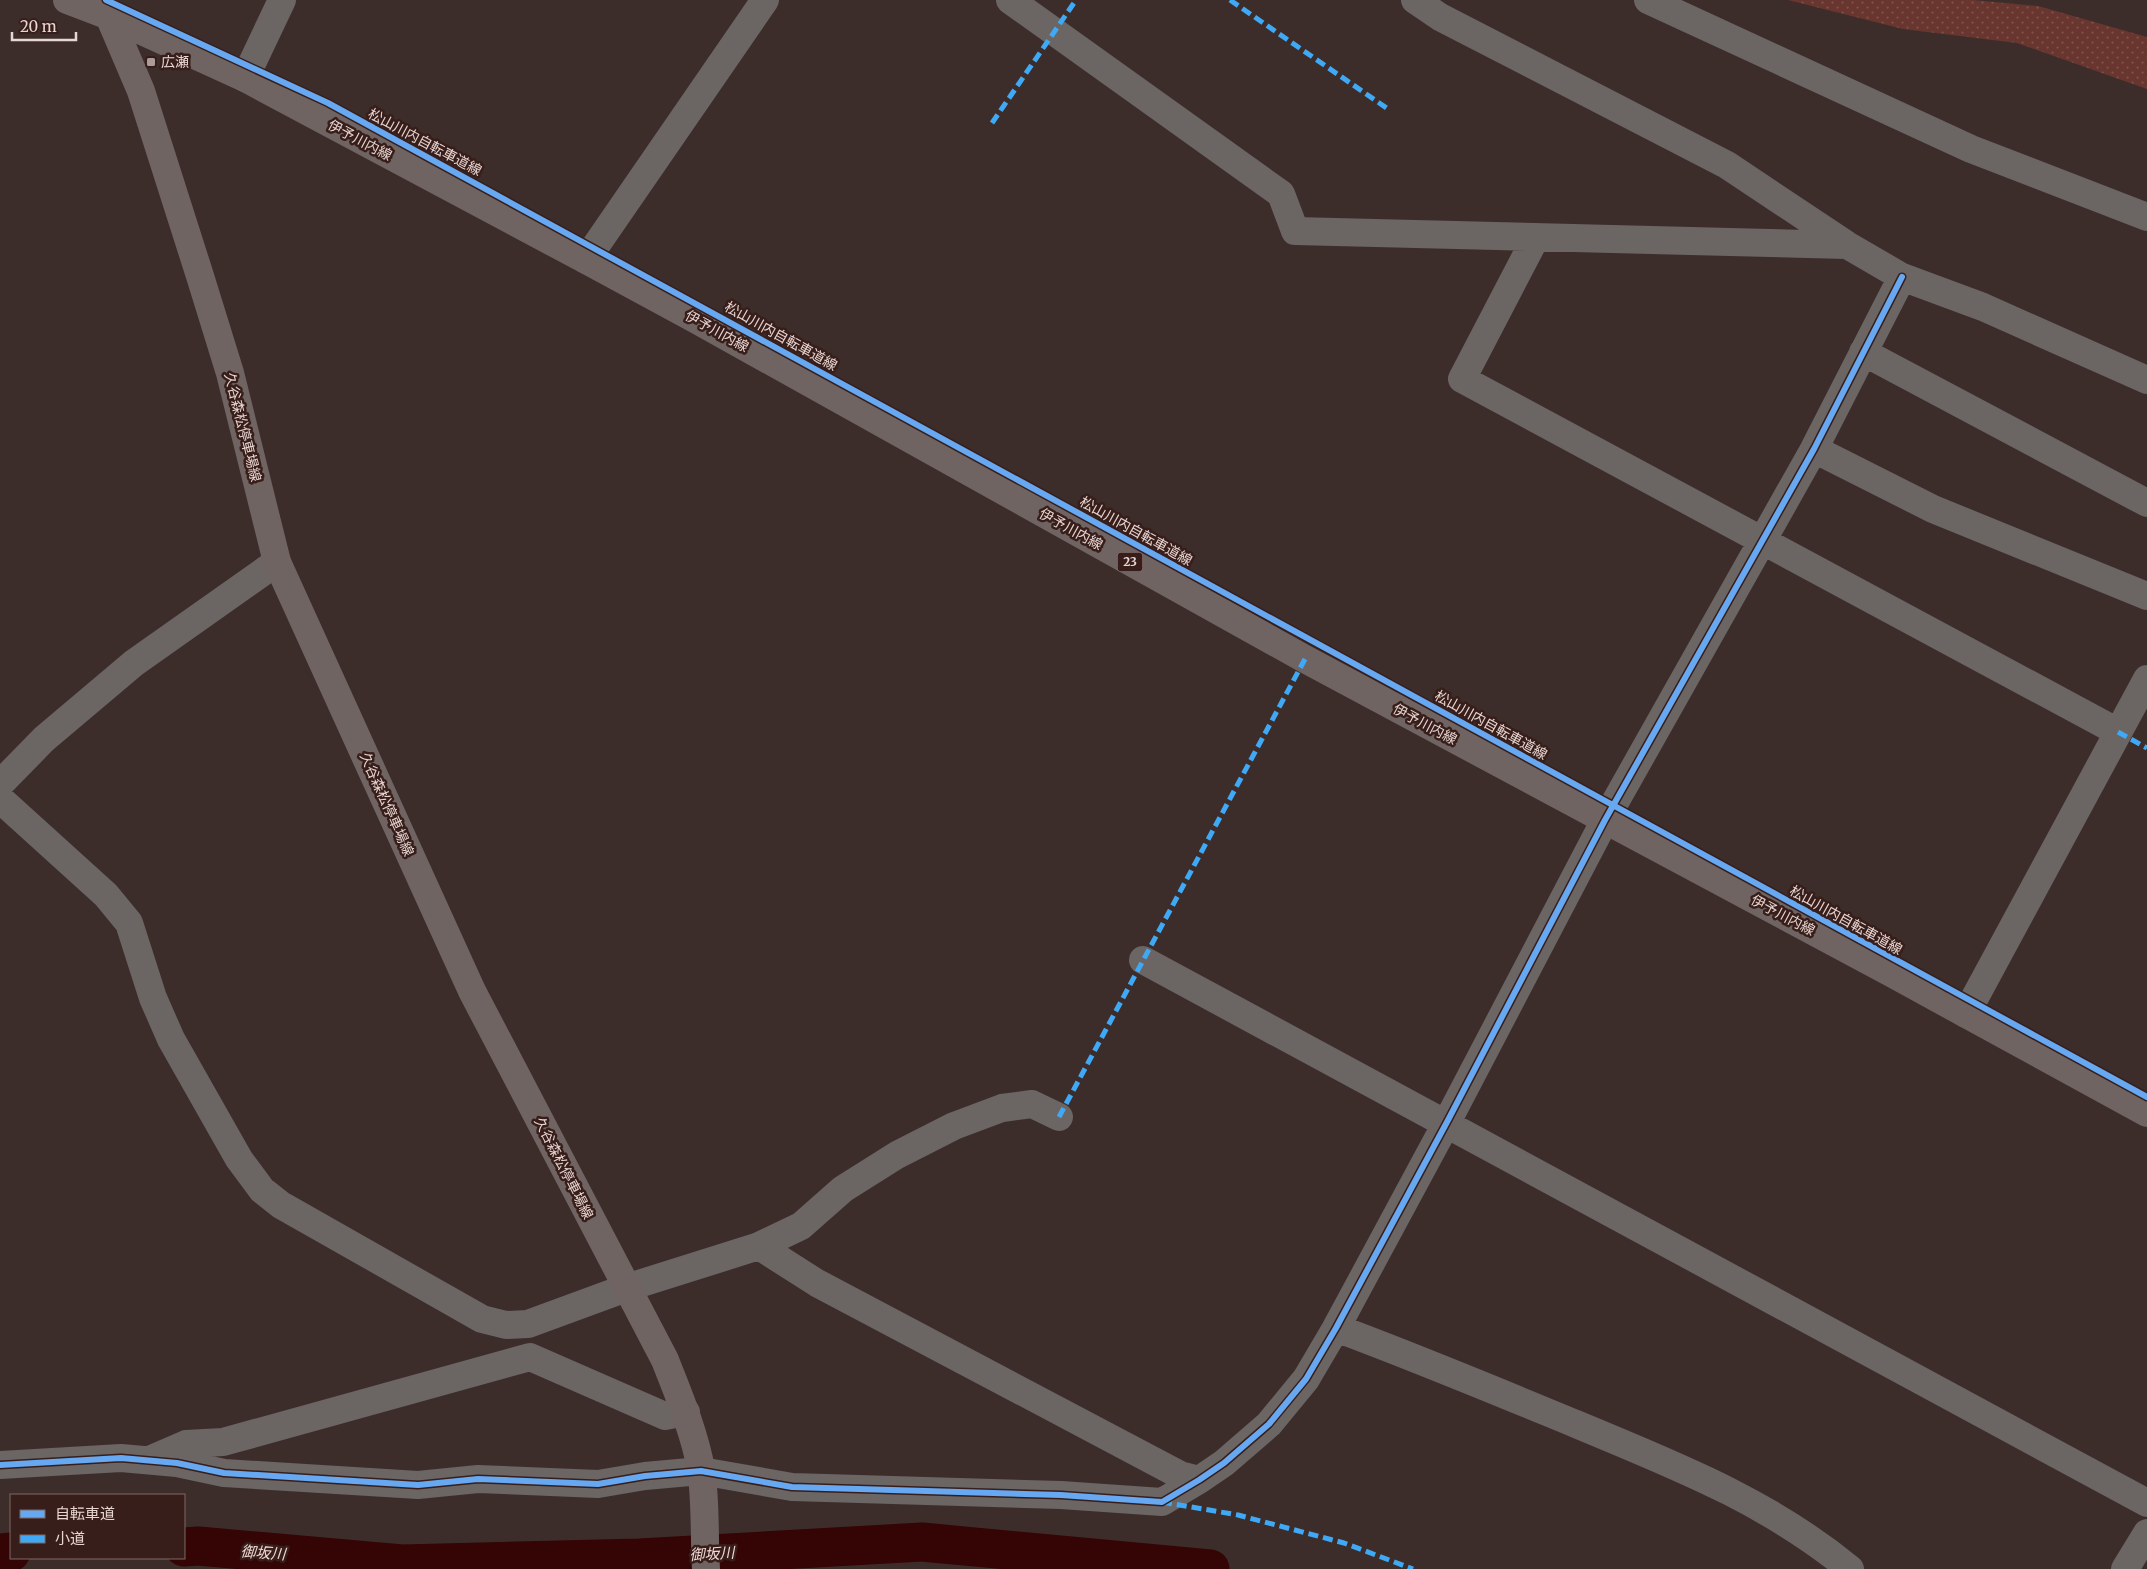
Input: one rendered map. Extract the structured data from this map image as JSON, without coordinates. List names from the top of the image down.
{
  "streets": {
    "main road": ["伊予川内線", "久谷森松停車場線", "23"],
    "cycle path": ["松山川内自転車道線"]
  },
  "crossings": [
    ["伊予川内線", "久谷森松停車場線"]
  ],
  "water": ["御坂川"],
  "places": {
    "transit": ["広瀬"]
  },
  "legend": ["自転車道", "小道"],
  "scale_bar": "20 m"
}
